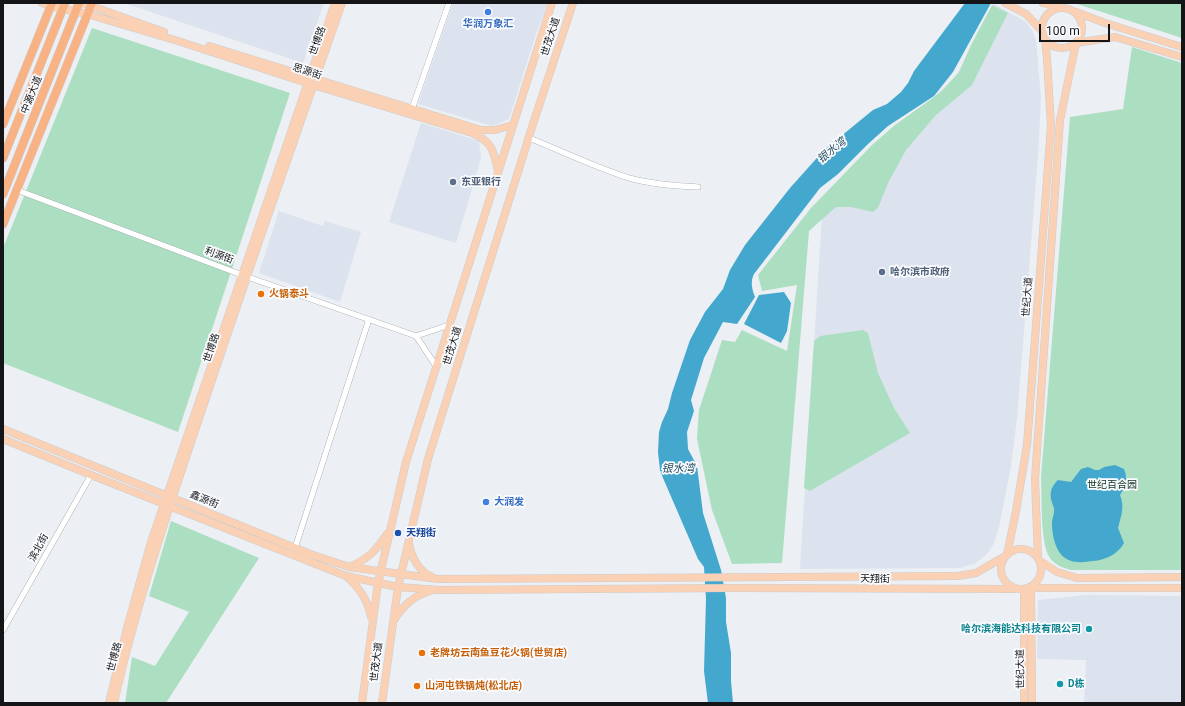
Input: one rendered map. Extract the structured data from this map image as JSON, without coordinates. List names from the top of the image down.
{
  "streets": {
    "highway": ["中源大道"],
    "main road": [
      "世茂大道",
      "世博路",
      "思源街",
      "世纪大道",
      "鑫源街",
      "天翔街"
    ],
    "street": ["利源街", "滨北街"]
  },
  "crossings": [
    ["世茂大道", "思源街"],
    ["世茂大道", "鑫源街"],
    ["世博路", "思源街"],
    ["世博路", "利源街"],
    ["世博路", "鑫源街"],
    ["思源街", "中源大道"],
    ["世纪大道", "天翔街"],
    ["鑫源街", "滨北街"]
  ],
  "water": ["银水湾"],
  "parks": ["世纪百合园"],
  "places": [
    "华润万象汇",
    "东亚银行",
    "哈尔滨市政府",
    "火锅泰斗",
    "大润发",
    "天翔街",
    "哈尔滨海能达科技有限公司",
    "老牌坊云南鱼豆花火锅(世贸店)",
    "D栋",
    "山河屯铁锅炖(松北店)"
  ],
  "scale_bar": "100 m"
}
